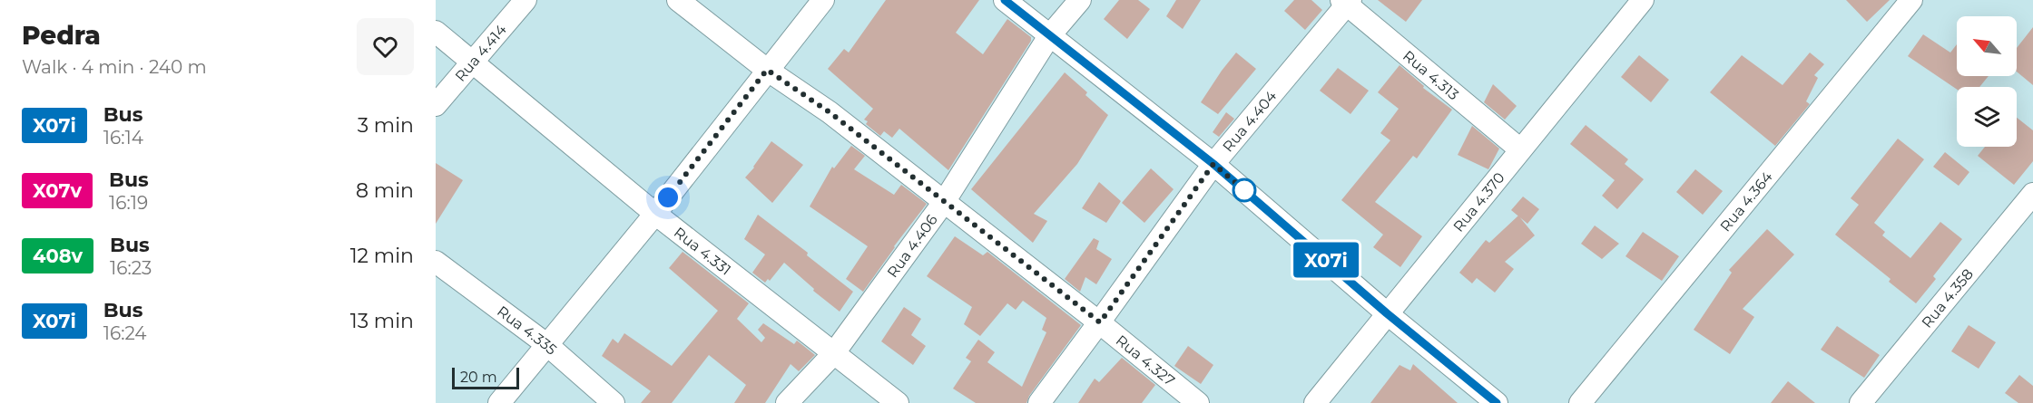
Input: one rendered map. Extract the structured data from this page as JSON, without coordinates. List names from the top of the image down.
{
  "streets": {
    "street": [
      "Rua 4.414",
      "Rua 4.313",
      "Rua 4.404",
      "Rua 4.370",
      "Rua 4.364",
      "Rua 4.406",
      "Rua 4.331",
      "Rua 4.358",
      "Rua 4.335",
      "Rua 4.327"
    ]
  },
  "crossings": [
    ["Rua 4.414", "Rua 4.331"],
    ["Rua 4.313", "Rua 4.404"],
    ["Rua 4.313", "Rua 4.370"],
    ["Rua 4.404", "Rua 4.327"],
    ["Rua 4.406", "Rua 4.331"],
    ["Rua 4.406", "Rua 4.327"]
  ],
  "lines": ["bus line X07i"],
  "scale_bar": "20 m",
  "north": "top left",
  "page": {
    "heading": ["Pedra", "Walk · 4 min · 240 m"],
    "on_map": "X07i",
    "list": [
      {
        "mark": "X07i",
        "name": "Bus",
        "note": "16:14",
        "value": "3 min"
      },
      {
        "mark": "X07v",
        "name": "Bus",
        "note": "16:19",
        "value": "8 min"
      },
      {
        "mark": "408v",
        "name": "Bus",
        "note": "16:23",
        "value": "12 min"
      },
      {
        "mark": "X07i",
        "name": "Bus",
        "note": "16:24",
        "value": "13 min"
      }
    ],
    "scale": "20 m"
  }
}
